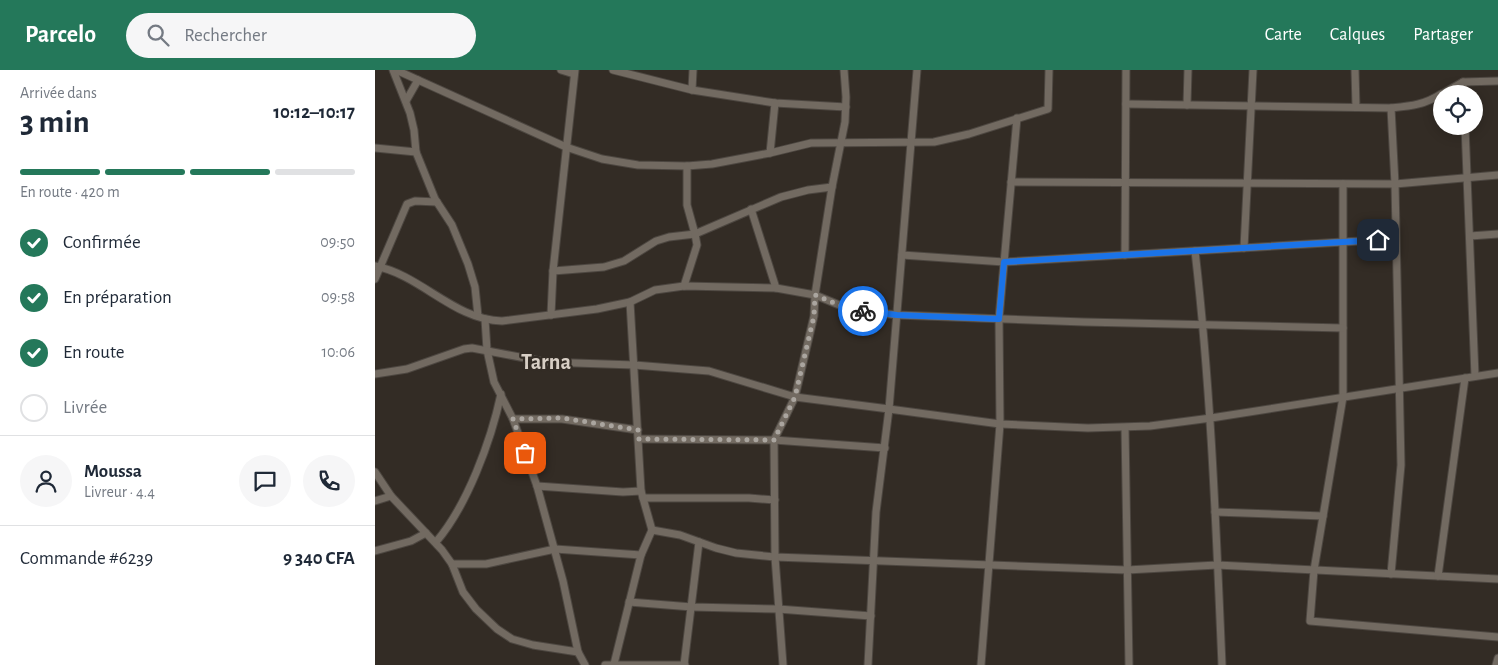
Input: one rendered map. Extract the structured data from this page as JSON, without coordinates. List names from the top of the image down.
{
  "districts": ["Tarna"],
  "page": {
    "header": "Parcelo",
    "search": "Rechercher",
    "nav": ["Carte", "Calques", "Partager"],
    "heading": ["3 min", "Arrivée dans", "10:12–10:17"],
    "panel": [
      "Moussa",
      "Livreur · 4.4",
      "Commande #6239",
      "9 340 CFA"
    ],
    "bar": "En route · 420 m",
    "list": [
      ["Confirmée", "09:50"],
      ["En préparation", "09:58"],
      ["En route", "10:06"],
      "Livrée"
    ]
  }
}
